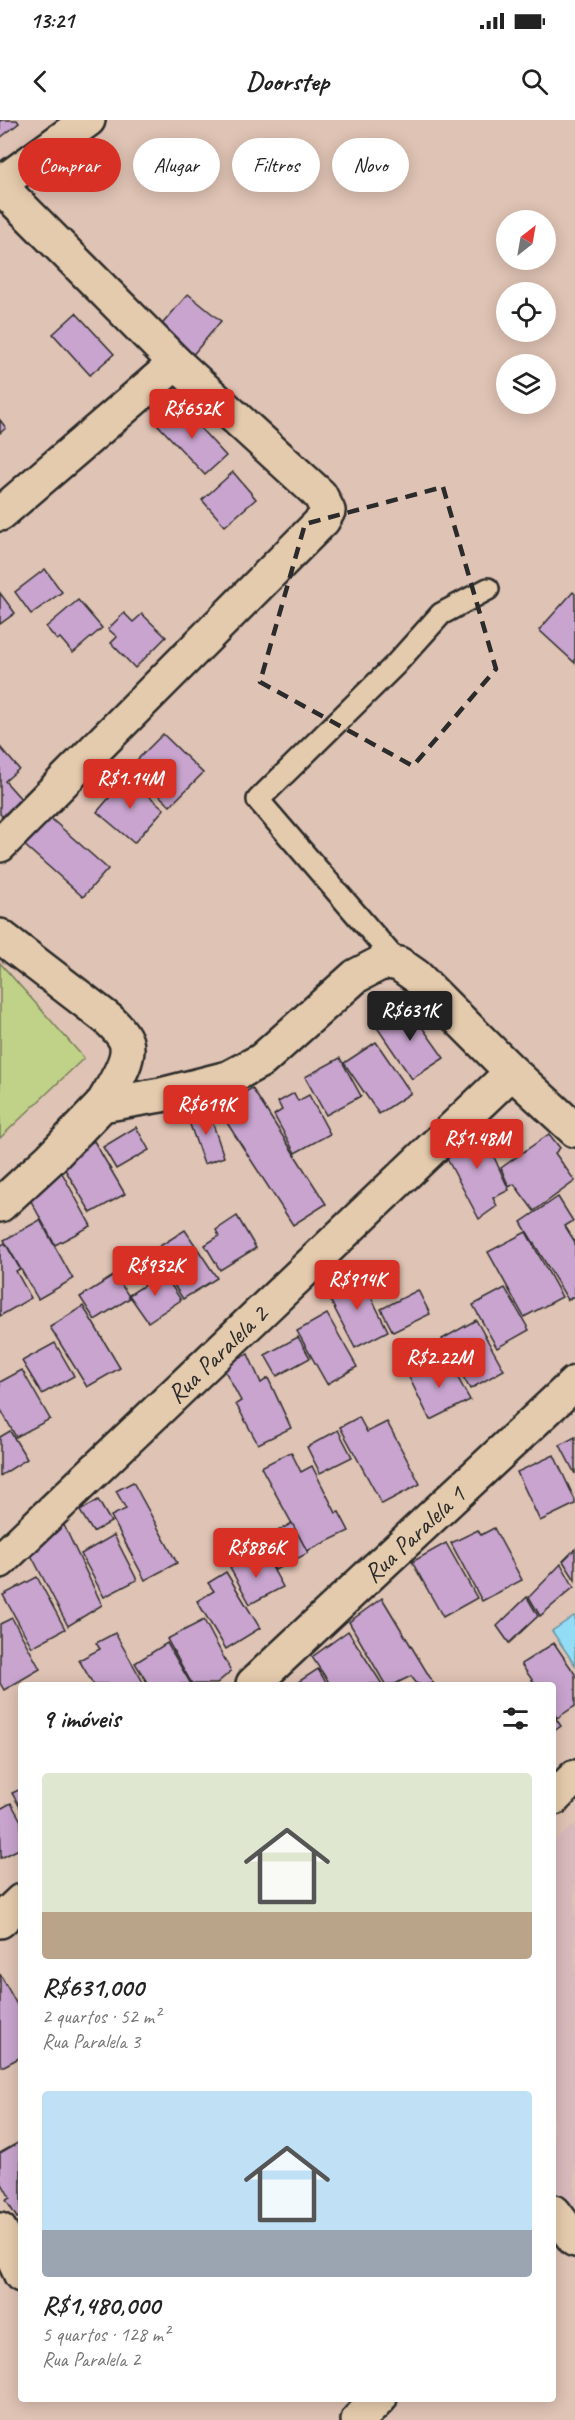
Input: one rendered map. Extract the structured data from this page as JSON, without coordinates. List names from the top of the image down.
{
  "streets": {
    "street": ["Rua Paralela 2", "Rua Paralela 1"]
  },
  "north": "top right",
  "page": {
    "status": "13:21",
    "header": "Doorstep",
    "chip": [
      "Comprar",
      "Alugar",
      "Filtros",
      "Novo"
    ],
    "price": [
      "R$652K",
      "R$1.14M",
      "R$631K",
      "R$619K",
      "R$1.48M",
      "R$932K",
      "R$914K",
      "R$2.22M",
      "R$886K"
    ],
    "heading": "9 imóveis",
    "list": [
      {
        "name": "R$631,000",
        "note": "2 quartos · 52 m² · Rua Paralela 3"
      },
      {
        "name": "R$1,480,000",
        "note": "5 quartos · 128 m² · Rua Paralela 2"
      }
    ]
  }
}
